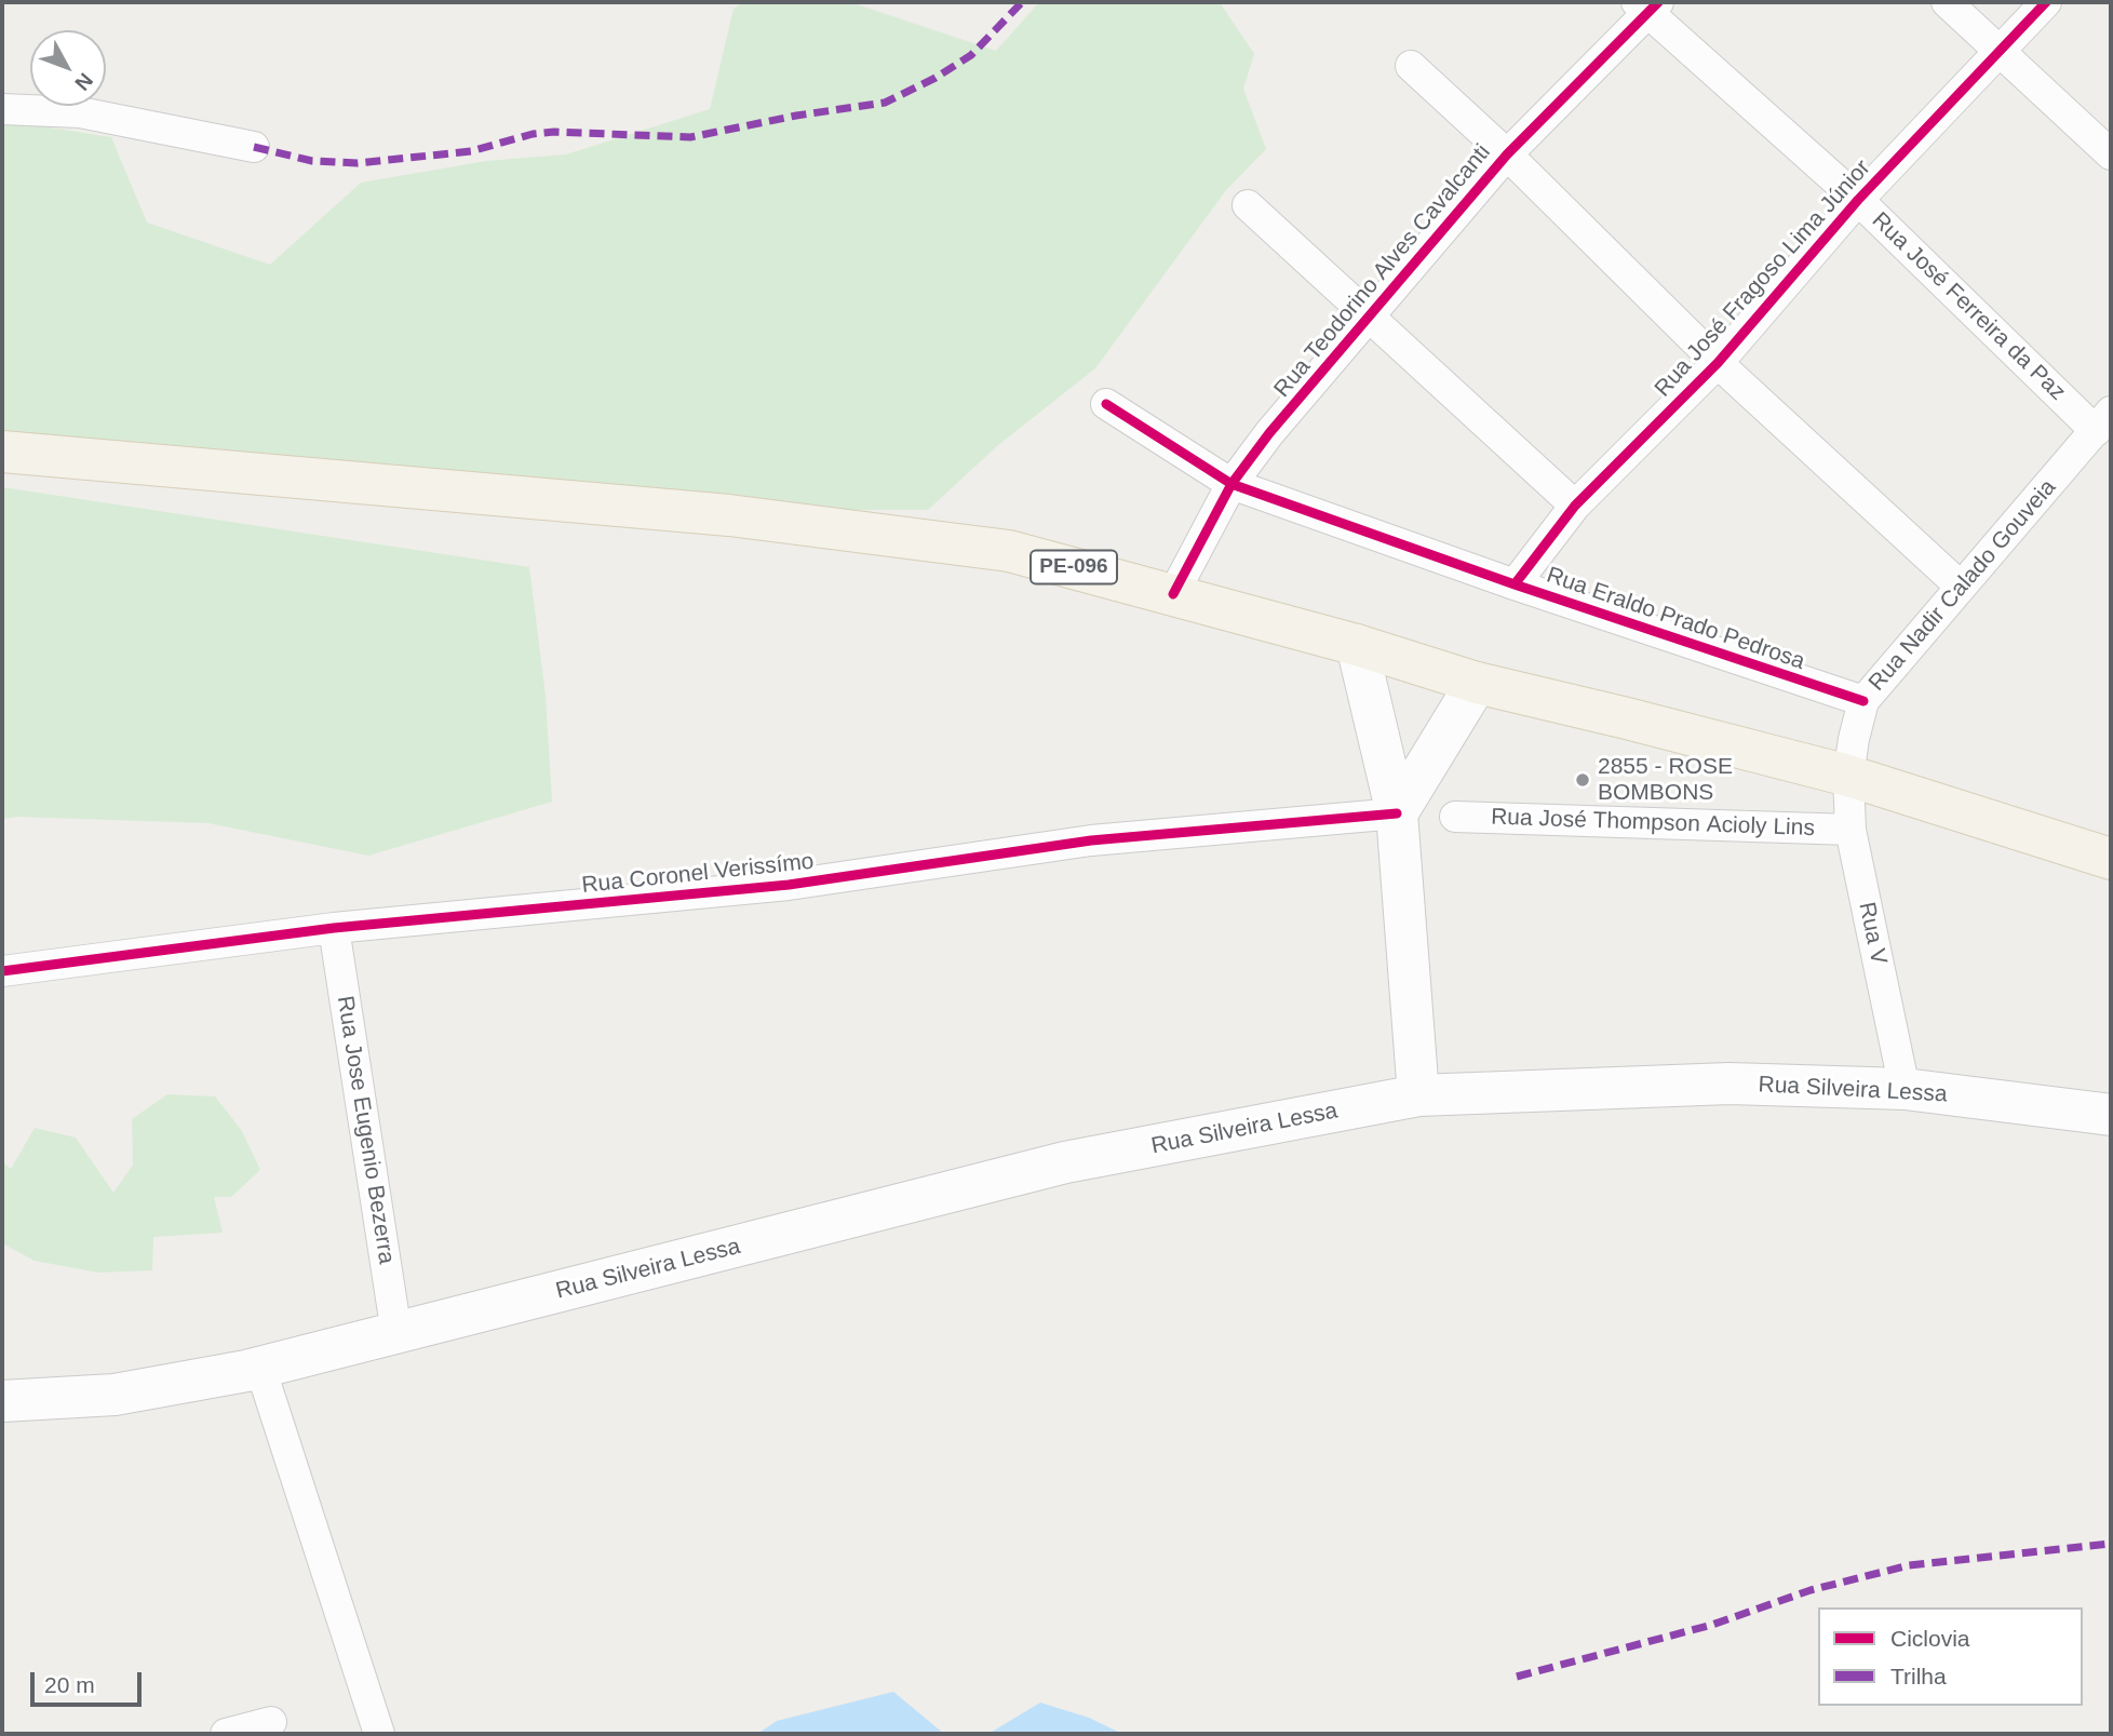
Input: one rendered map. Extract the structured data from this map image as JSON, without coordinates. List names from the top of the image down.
{
  "streets": {
    "main road": ["PE-096", "Rua Silveira Lessa"],
    "street": [
      "Rua Teodorino Alves Cavalcanti",
      "Rua José Fragoso Lima Júnior",
      "Rua José Ferreira da Paz",
      "Rua Nadir Calado Gouveia",
      "Rua Eraldo Prado Pedrosa",
      "Rua José Thompson Acioly Lins",
      "Rua Coronel Verissímo",
      "Rua V",
      "Rua Jose Eugenio Bezerra"
    ]
  },
  "crossings": [
    ["Rua Teodorino Alves Cavalcanti", "Rua José Ferreira da Paz"],
    ["Rua Teodorino Alves Cavalcanti", "PE-096"],
    ["Rua Teodorino Alves Cavalcanti", "Rua Eraldo Prado Pedrosa"],
    ["Rua José Fragoso Lima Júnior", "Rua José Ferreira da Paz"],
    ["Rua José Fragoso Lima Júnior", "Rua Eraldo Prado Pedrosa"],
    ["Rua José Ferreira da Paz", "Rua Nadir Calado Gouveia"],
    ["PE-096", "Rua Nadir Calado Gouveia"],
    ["PE-096", "Rua V"],
    ["Rua Nadir Calado Gouveia", "Rua Eraldo Prado Pedrosa"],
    ["Rua Nadir Calado Gouveia", "Rua V"],
    ["Rua José Thompson Acioly Lins", "Rua V"],
    ["Rua Coronel Verissímo", "Rua Jose Eugenio Bezerra"],
    ["Rua V", "Rua Silveira Lessa"],
    ["Rua Silveira Lessa", "Rua Jose Eugenio Bezerra"]
  ],
  "places": ["2855 - ROSE BOMBONS"],
  "legend": ["Ciclovia", "Trilha"],
  "scale_bar": "20 m",
  "north": "bottom right"
}
